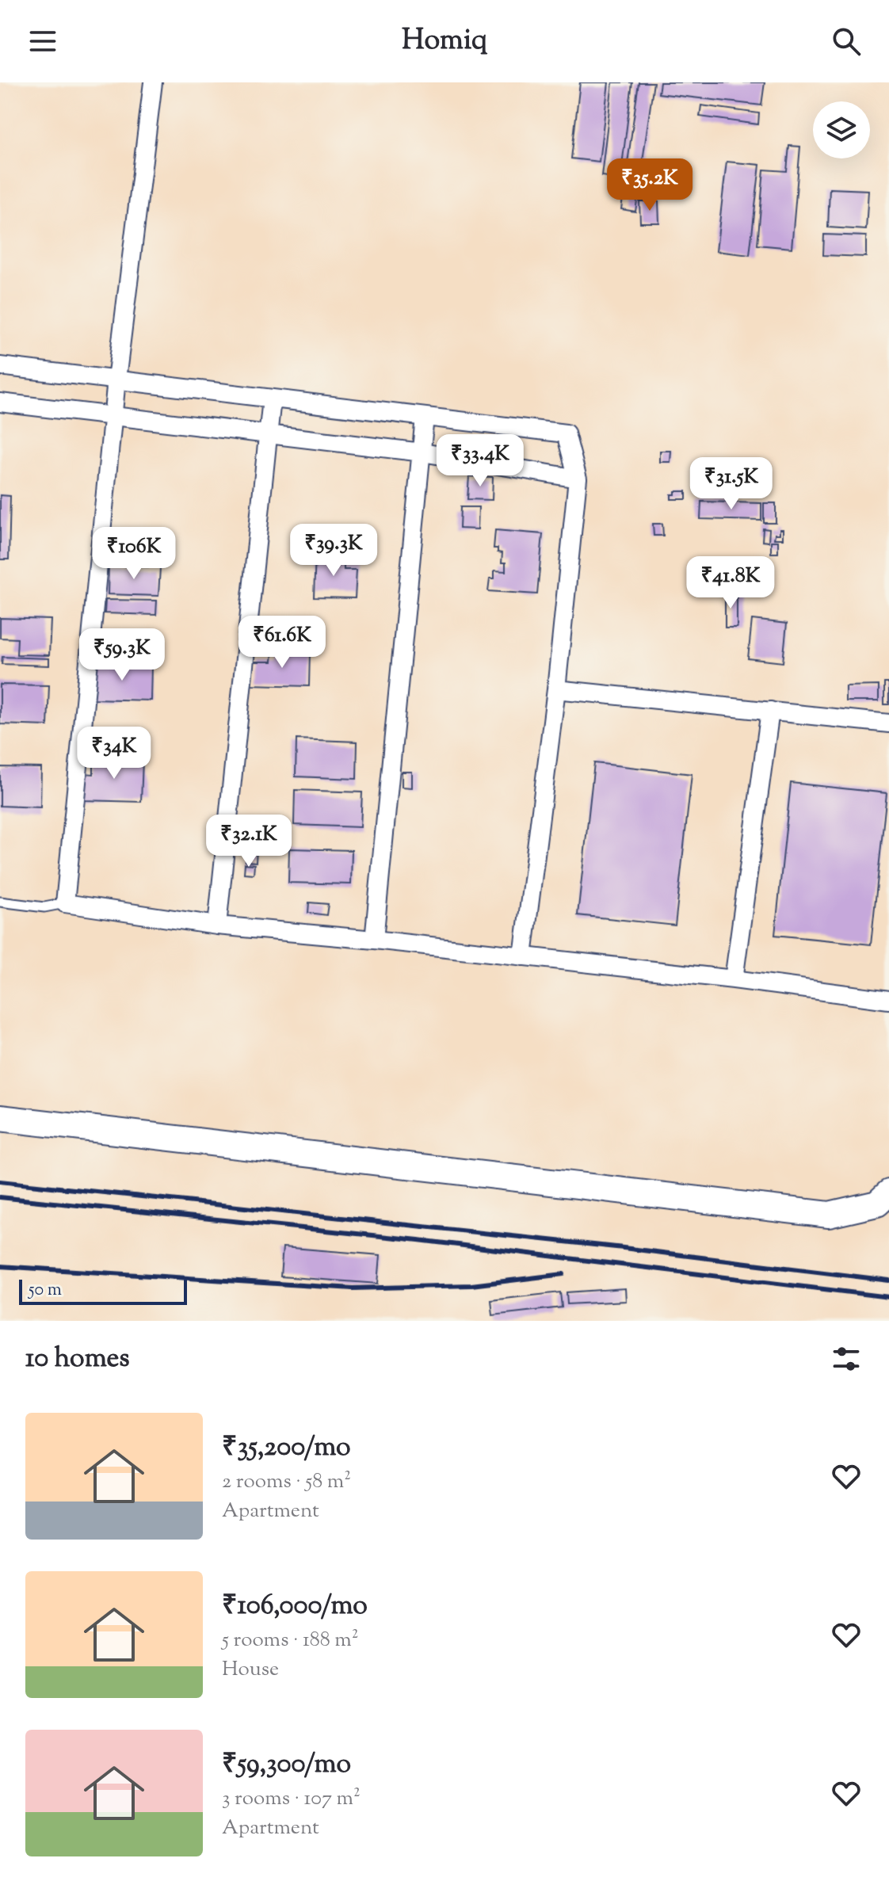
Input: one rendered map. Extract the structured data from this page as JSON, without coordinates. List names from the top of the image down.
{
  "scale_bar": "50 m",
  "page": {
    "header": "Homiq",
    "price": [
      "₹35.2K",
      "₹33.4K",
      "₹31.5K",
      "₹39.3K",
      "₹106K",
      "₹41.8K",
      "₹61.6K",
      "₹59.3K",
      "₹34K",
      "₹32.1K"
    ],
    "scale": "50 m",
    "heading": "10 homes",
    "list": [
      {
        "name": "₹35,200/mo",
        "note": "2 rooms · 58 m² · Apartment"
      },
      {
        "name": "₹106,000/mo",
        "note": "5 rooms · 188 m² · House"
      },
      {
        "name": "₹59,300/mo",
        "note": "3 rooms · 107 m² · Apartment"
      }
    ]
  }
}
